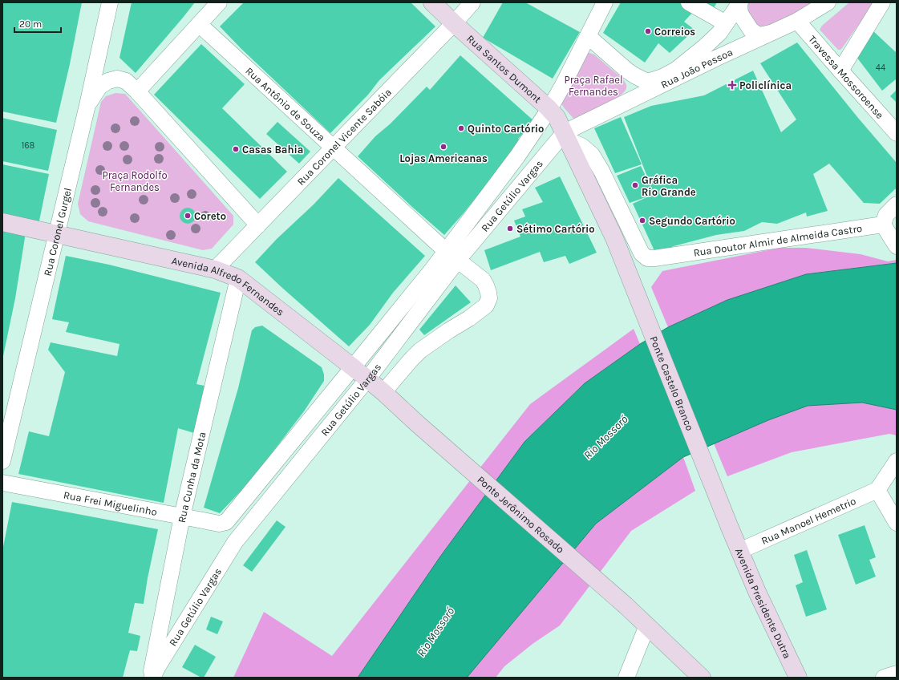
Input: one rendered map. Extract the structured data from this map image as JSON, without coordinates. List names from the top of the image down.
{
  "streets": {
    "main road": [
      "Rua Santos Dumont",
      "Avenida Alfredo Fernandes",
      "Ponte Castelo Branco",
      "Ponte Jerônimo Rosado",
      "Avenida Presidente Dutra"
    ],
    "street": [
      "Rua João Pessoa",
      "Travessa Mossoroense",
      "Rua Antônio de Souza",
      "Rua Coronel Vicente Sabóia",
      "Rua Getúlio Vargas",
      "Rua Coronel Gurgel",
      "Rua Doutor Almir de Almeida Castro",
      "Rua Cunha da Mota",
      "Rua Frei Miguelinho",
      "Rua Manoel Hemetrio"
    ]
  },
  "crossings": [
    ["Rua João Pessoa", "Rua Santos Dumont"],
    ["Rua João Pessoa", "Travessa Mossoroense"],
    ["Rua João Pessoa", "Rua Getúlio Vargas"],
    ["Rua João Pessoa", "Rua Doutor Almir de Almeida Castro"],
    ["Rua Santos Dumont", "Rua Coronel Vicente Sabóia"],
    ["Rua Santos Dumont", "Rua Getúlio Vargas"],
    ["Rua Santos Dumont", "Rua Doutor Almir de Almeida Castro"],
    ["Rua Santos Dumont", "Ponte Castelo Branco"],
    ["Rua Antônio de Souza", "Rua Coronel Vicente Sabóia"],
    ["Rua Antônio de Souza", "Rua Getúlio Vargas"],
    ["Rua Coronel Vicente Sabóia", "Avenida Alfredo Fernandes"],
    ["Rua Getúlio Vargas", "Rua Doutor Almir de Almeida Castro"],
    ["Rua Getúlio Vargas", "Avenida Alfredo Fernandes"],
    ["Rua Getúlio Vargas", "Rua Frei Miguelinho"],
    ["Rua Coronel Gurgel", "Avenida Alfredo Fernandes"],
    ["Avenida Alfredo Fernandes", "Rua Cunha da Mota"],
    ["Avenida Alfredo Fernandes", "Ponte Jerônimo Rosado"],
    ["Ponte Castelo Branco", "Avenida Presidente Dutra"],
    ["Rua Cunha da Mota", "Rua Frei Miguelinho"],
    ["Rua Manoel Hemetrio", "Avenida Presidente Dutra"]
  ],
  "water": ["Rio Mossoró"],
  "parks": ["Praça Rafael Fernandes", "Praça Rodolfo Fernandes"],
  "places": {
    "other": [
      "Correios",
      "Quinto Cartório",
      "Lojas Americanas",
      "Casas Bahia",
      "Gráfica Rio Grande",
      "Coreto",
      "Segundo Cartório",
      "Sétimo Cartório"
    ],
    "health": ["Policlínica"]
  },
  "house_numbers": ["44", "168"],
  "scale_bar": "20 m"
}
